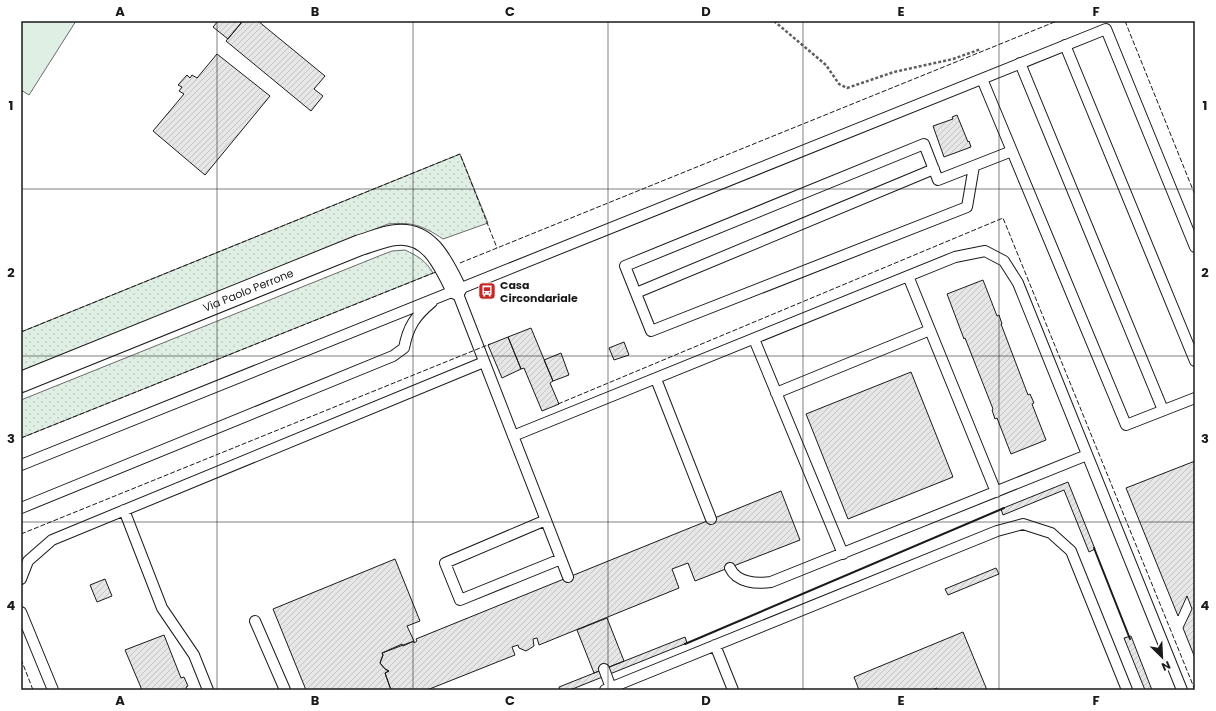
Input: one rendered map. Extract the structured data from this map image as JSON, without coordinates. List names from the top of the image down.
{
  "streets": {
    "street": ["Via Paolo Perrone"]
  },
  "places": {
    "bus stop": ["Casa Circondariale"]
  },
  "north": "bottom right",
  "grid": {
    "columns": [
      "A",
      "B",
      "C",
      "D",
      "E",
      "F"
    ],
    "rows": [
      "1",
      "2",
      "3",
      "4"
    ]
  }
}
